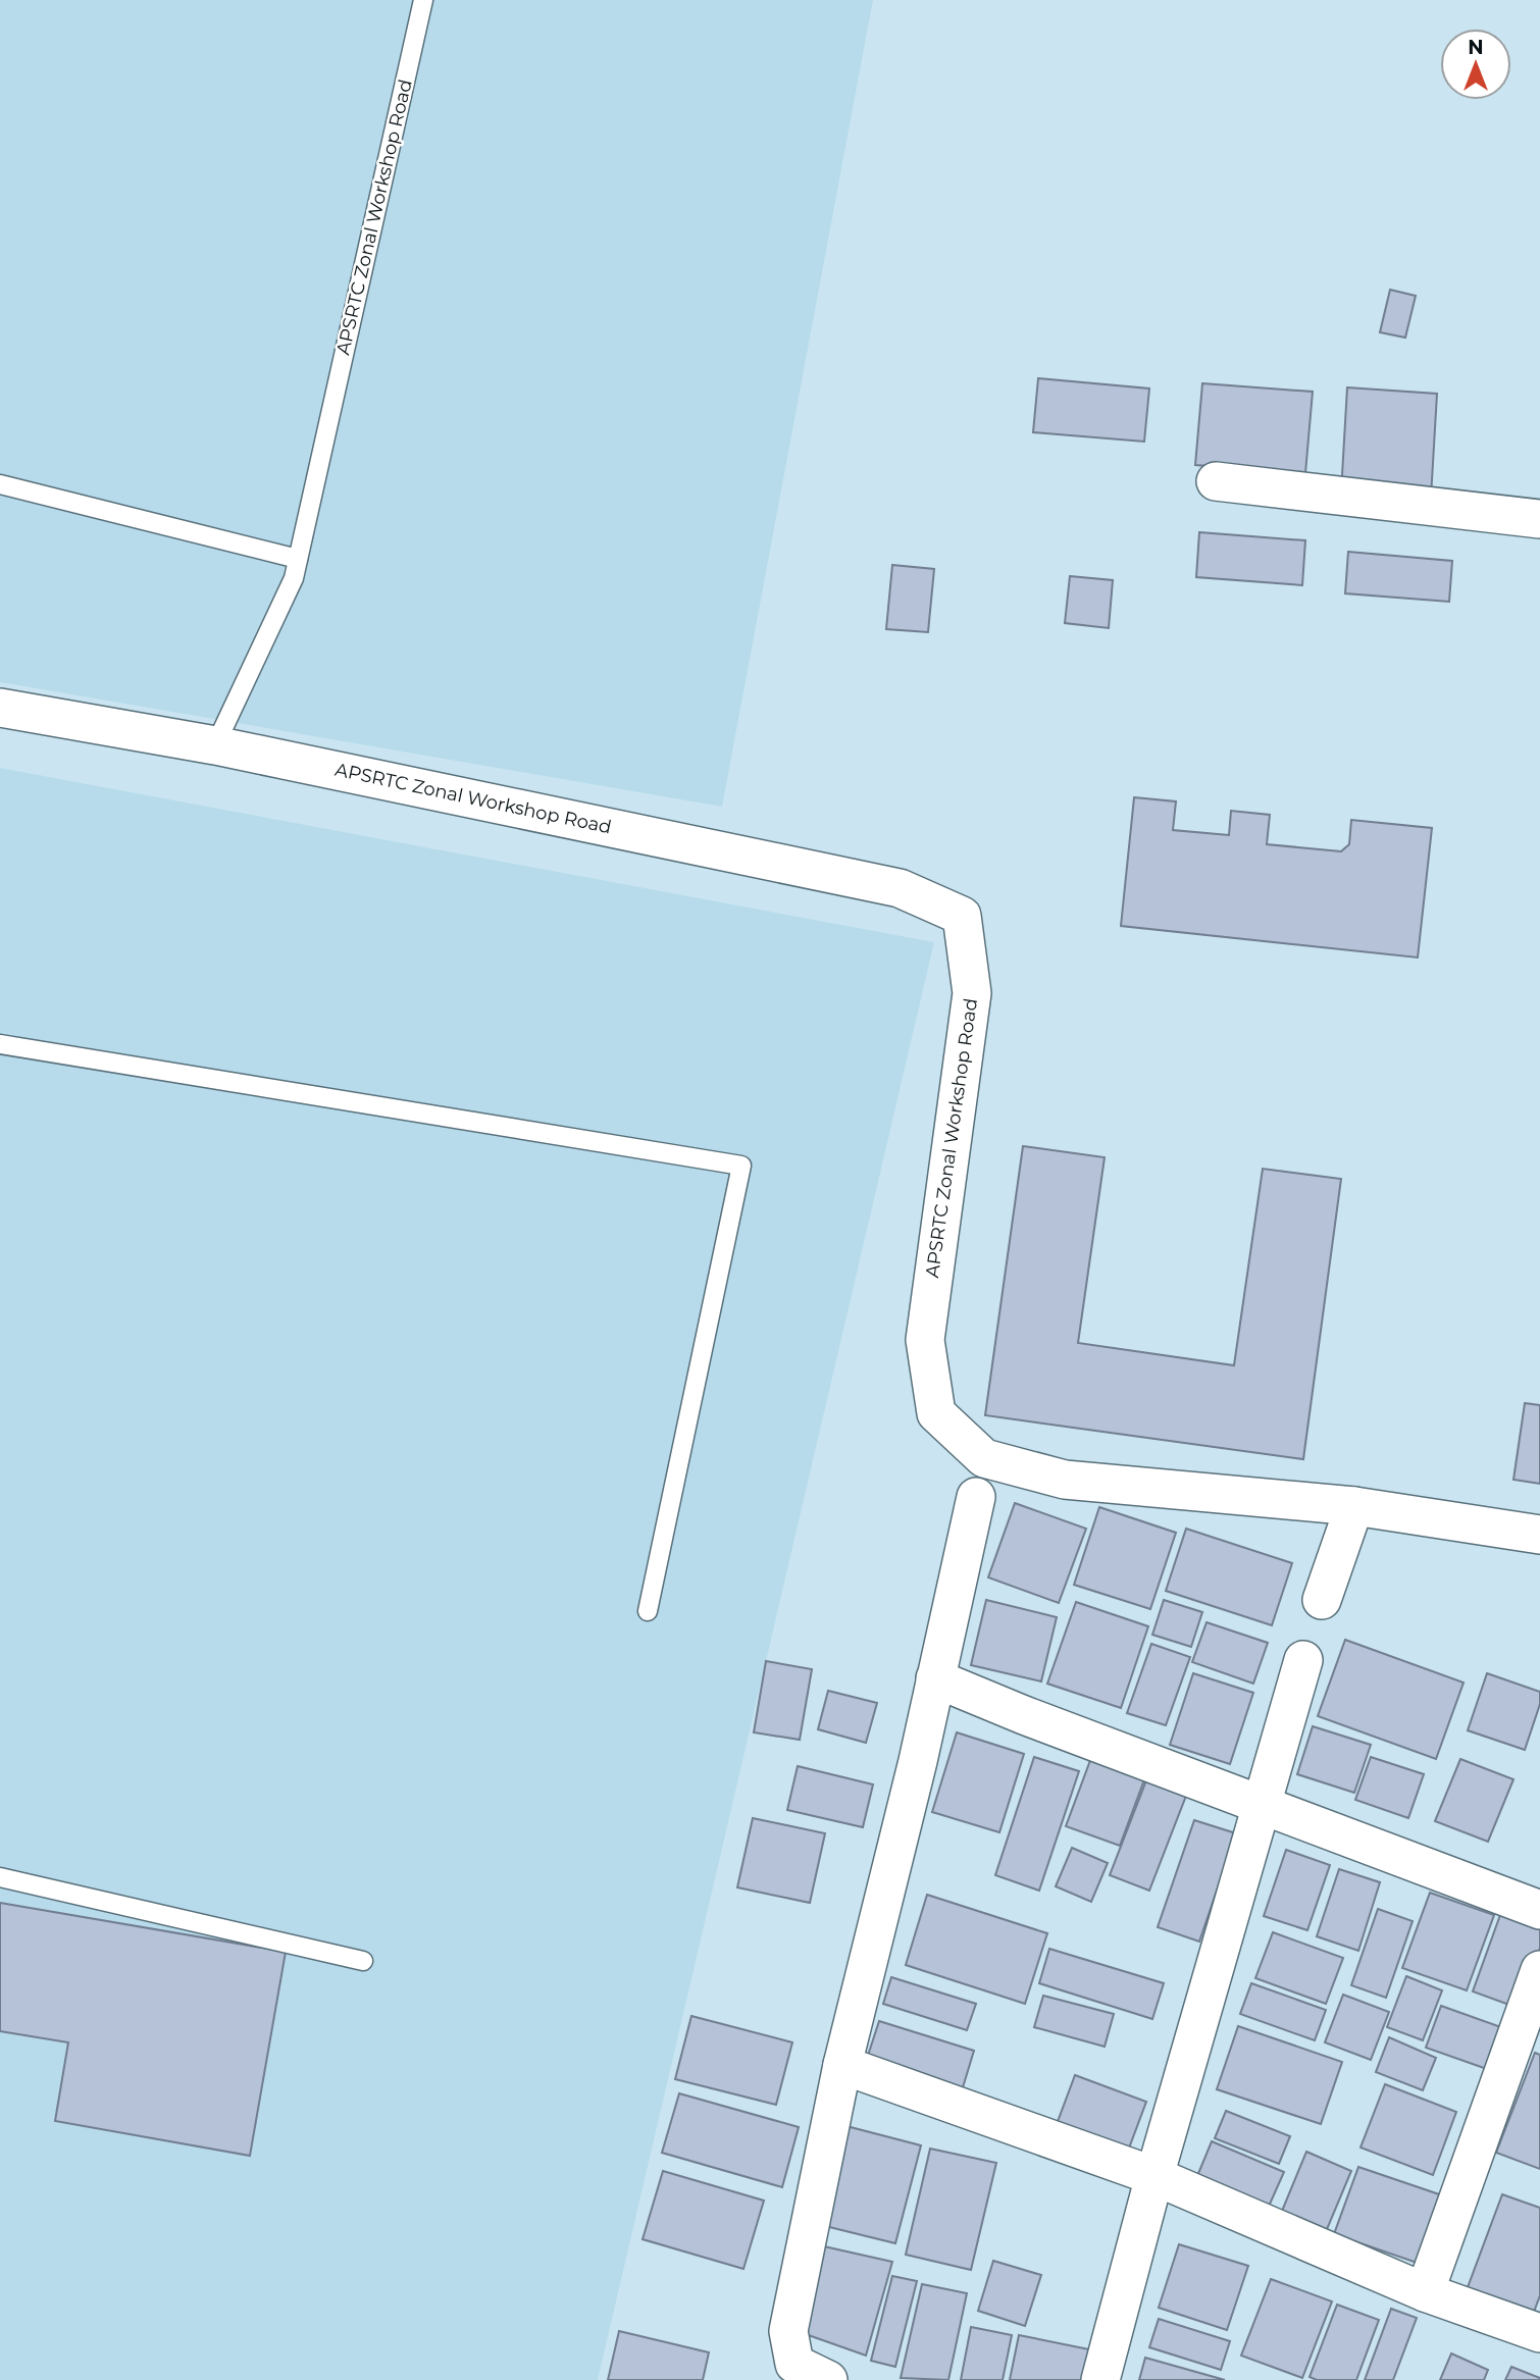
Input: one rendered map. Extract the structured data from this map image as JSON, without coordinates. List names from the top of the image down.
{
  "streets": {
    "street": ["APSRTC Zonal Workshop Road"]
  },
  "north": "top"
}
